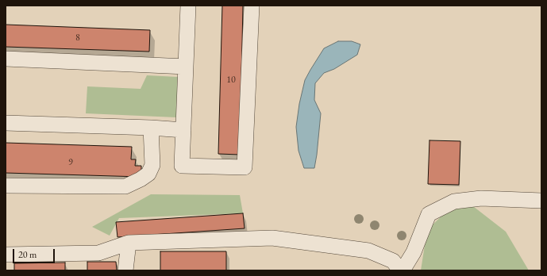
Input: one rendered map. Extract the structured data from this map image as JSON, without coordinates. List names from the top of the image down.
{
  "house_numbers": ["8", "10", "9"],
  "scale_bar": "20 m"
}
